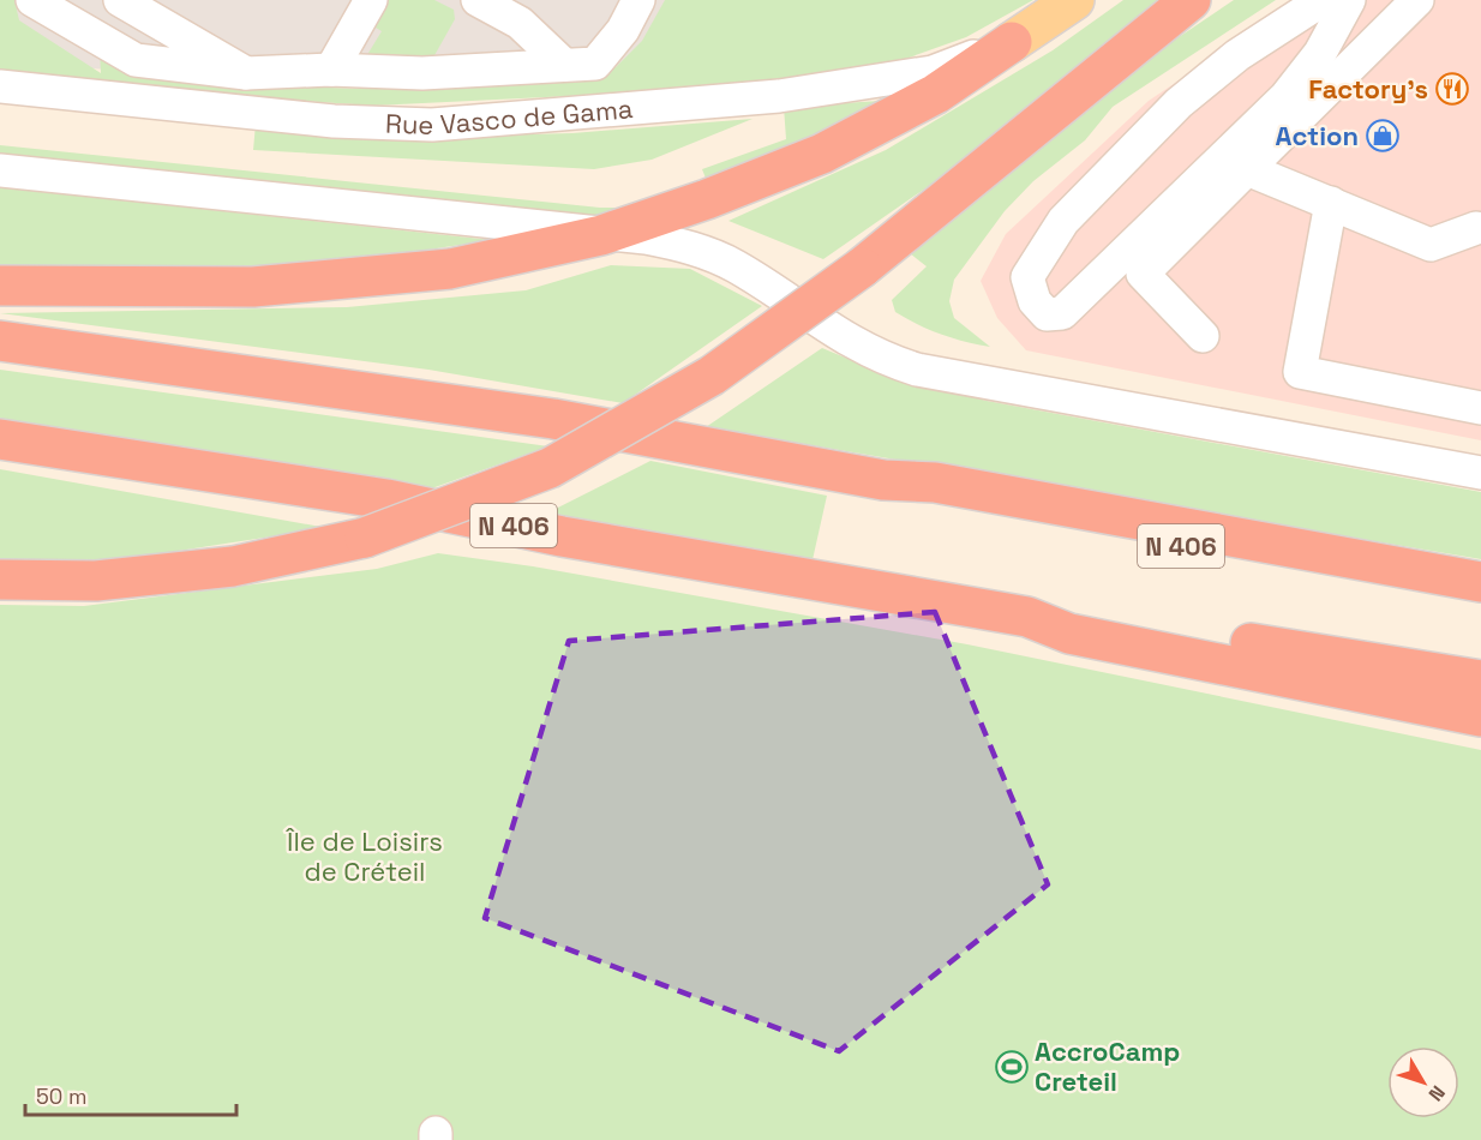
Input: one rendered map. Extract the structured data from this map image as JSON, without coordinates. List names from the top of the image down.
{
  "streets": {
    "highway": ["N 406"],
    "street": ["Rue Vasco de Gama"]
  },
  "parks": ["Île de Loisirs de Créteil"],
  "places": {
    "restaurant": ["Factory's"],
    "shop": ["Action"],
    "sports": ["AccroCamp Creteil"]
  },
  "scale_bar": "50 m",
  "north": "bottom right"
}
